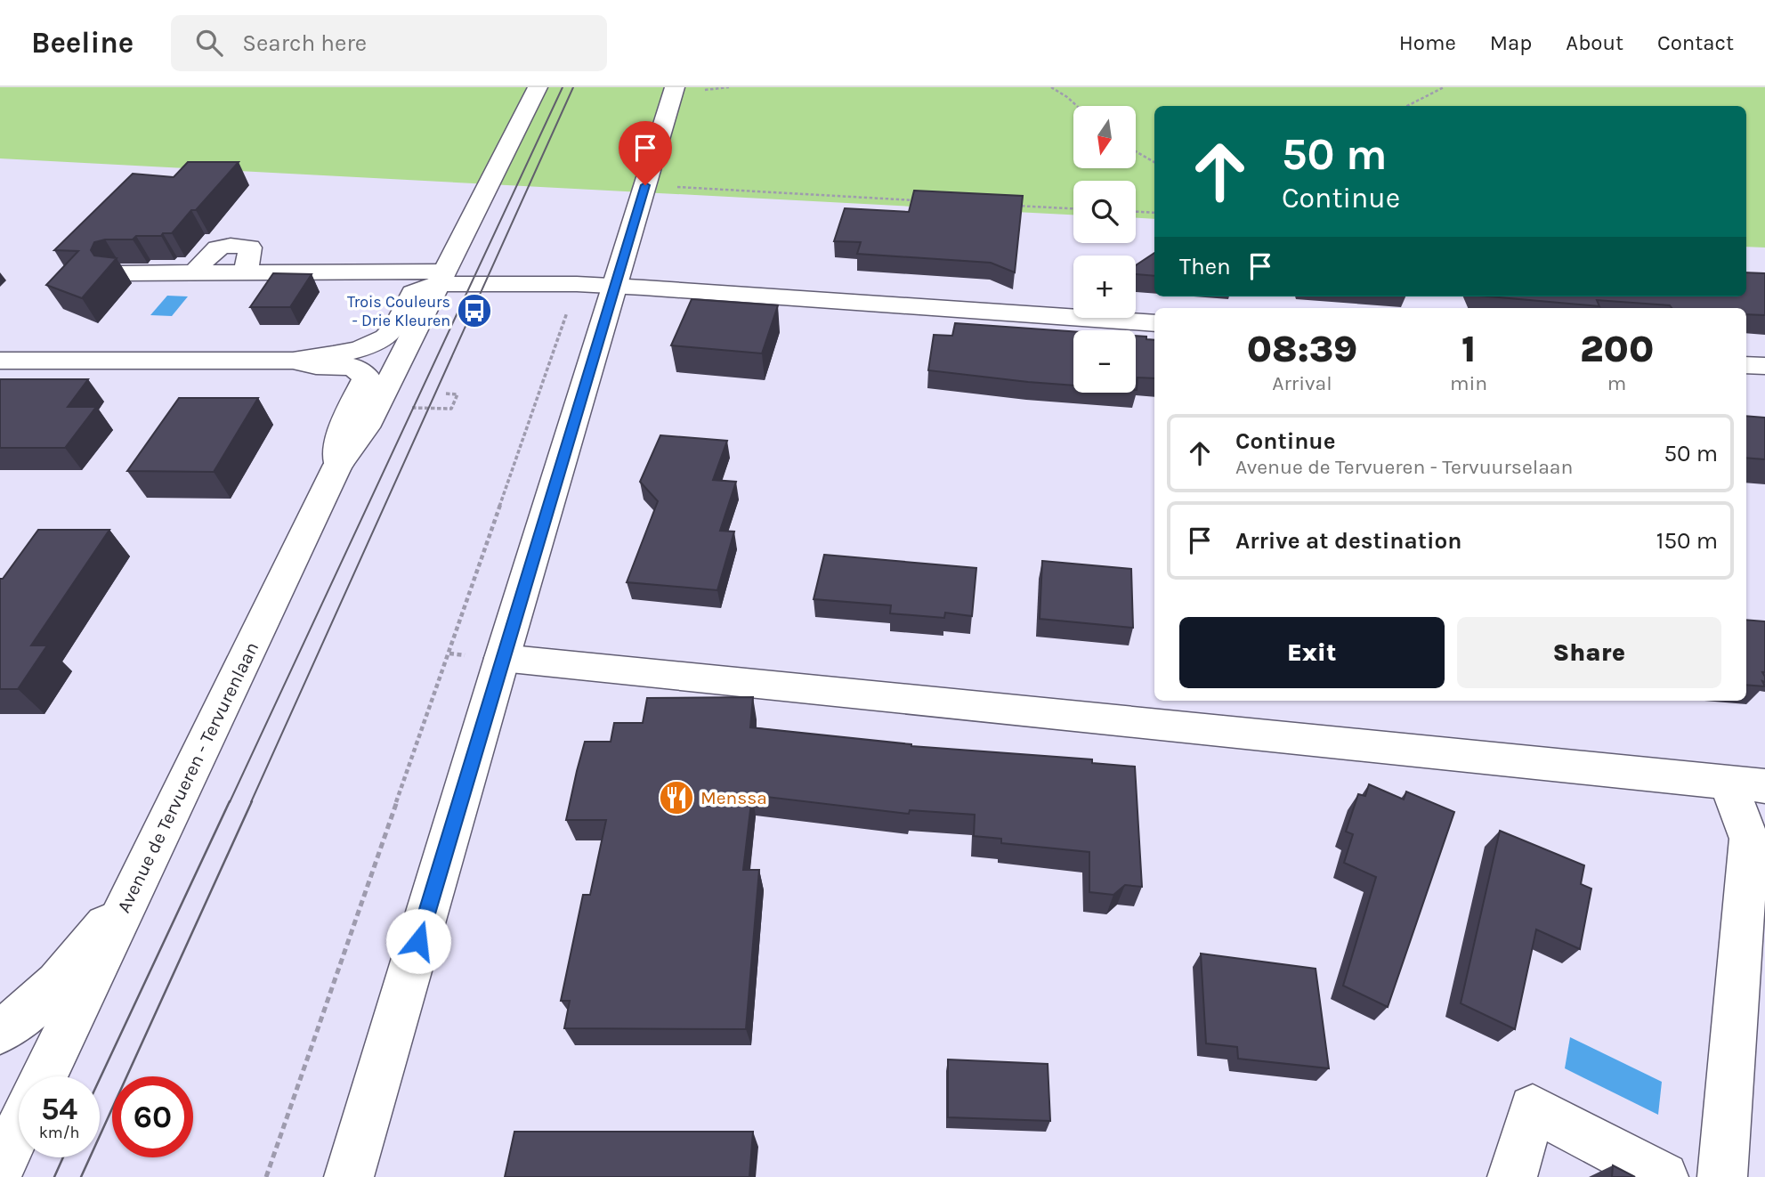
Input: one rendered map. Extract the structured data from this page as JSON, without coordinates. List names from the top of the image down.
{
  "streets": {
    "main road": ["Avenue de Tervueren - Tervurenlaan"]
  },
  "places": {
    "bus stop": ["Trois Couleurs - Drie Kleuren"],
    "restaurant": ["Menssa"]
  },
  "north": "bottom",
  "page": {
    "header": "Beeline",
    "search": "Search here",
    "nav": [
      "Home",
      "Map",
      "About",
      "Contact"
    ],
    "map_buttons": ["+", "−"],
    "turn": ["50 m", "Continue"],
    "then": "Then",
    "eta": [
      "08:39",
      "Arrival",
      "1",
      "min",
      "200",
      "m"
    ],
    "list": [
      {
        "name": "Continue",
        "note": "Avenue de Tervueren - Tervuurselaan",
        "value": "50 m"
      },
      {
        "name": "Arrive at destination",
        "value": "150 m"
      }
    ],
    "buttons": ["Exit", "Share"],
    "speed": "54 km/h",
    "limit": "60"
  }
}
